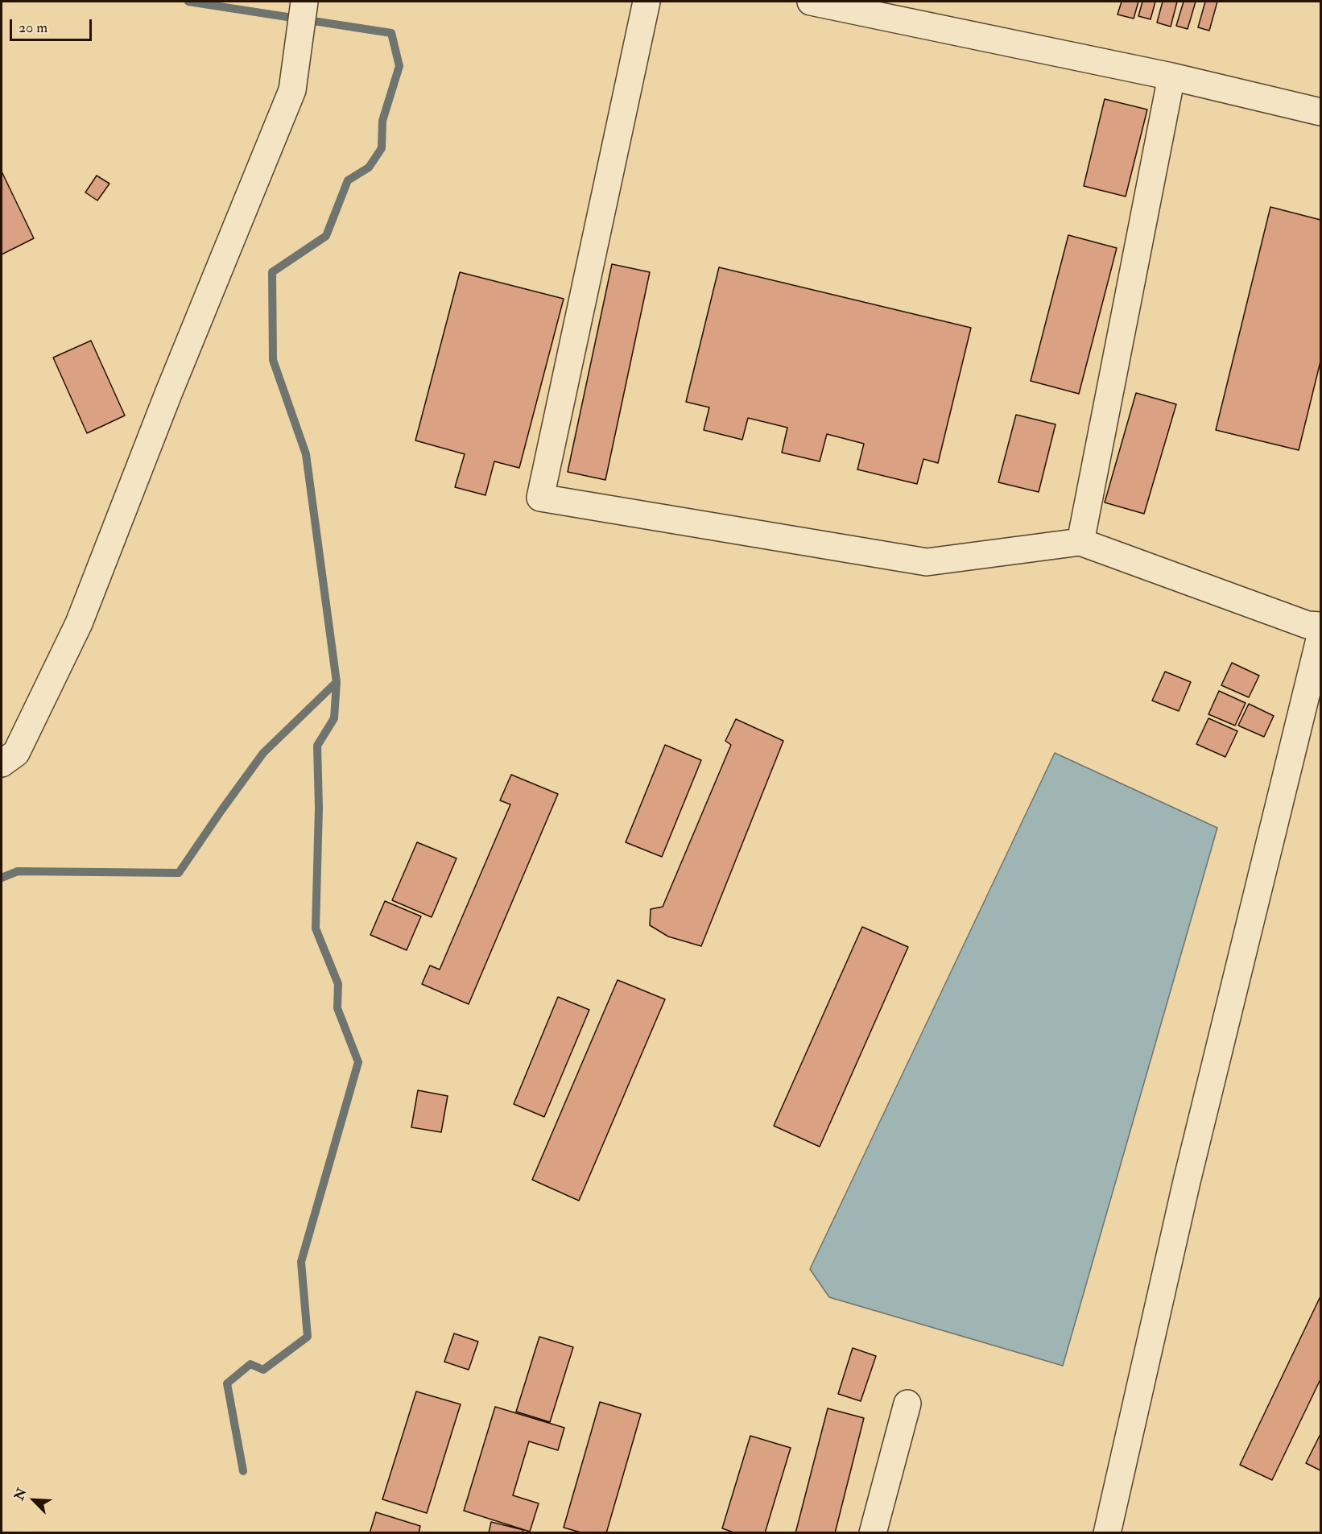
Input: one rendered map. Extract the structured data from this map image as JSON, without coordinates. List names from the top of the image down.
{
  "scale_bar": "20 m",
  "north": "top left"
}
